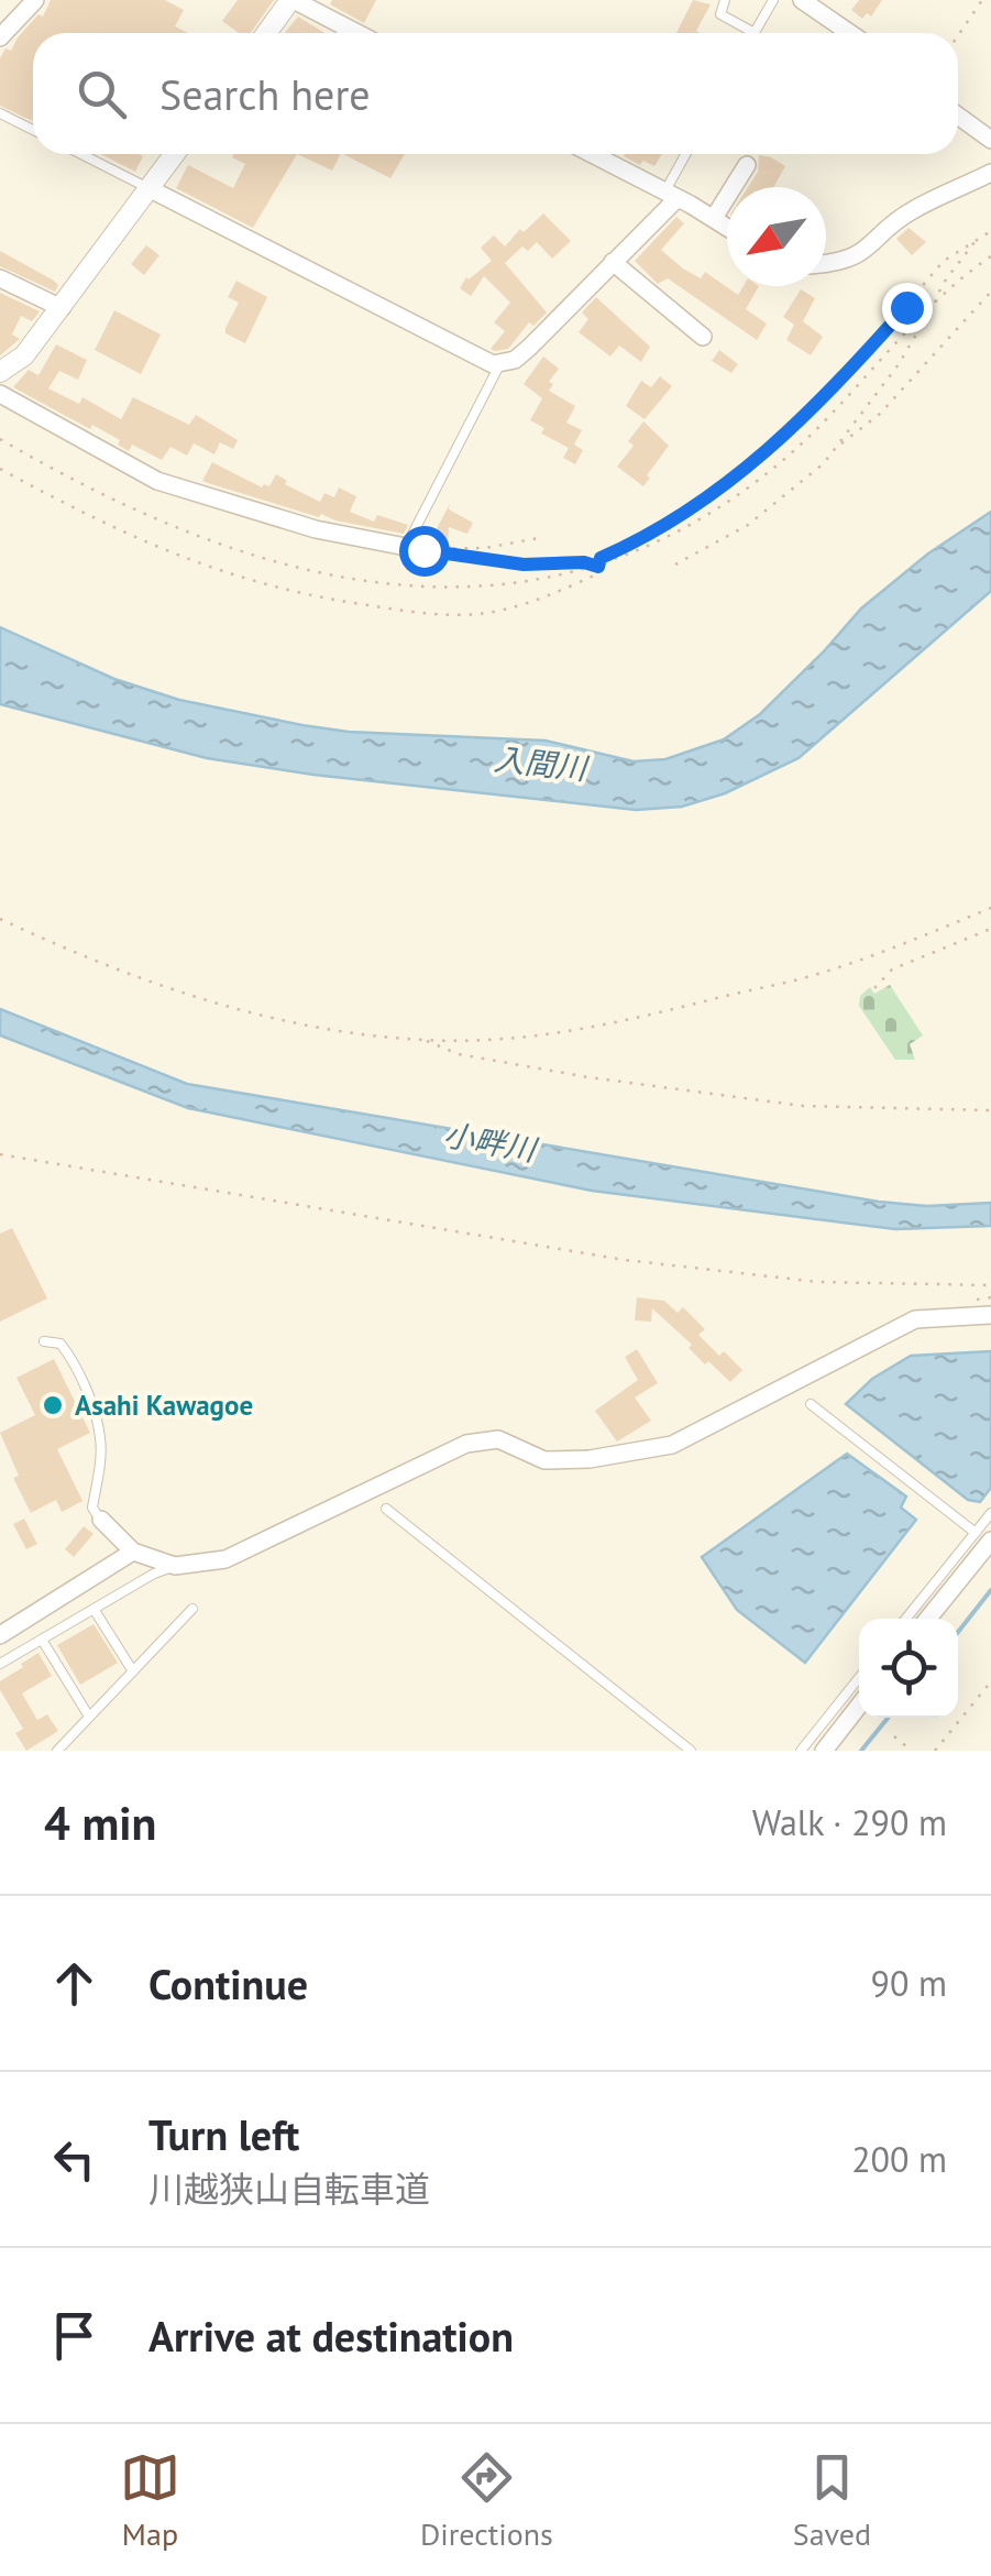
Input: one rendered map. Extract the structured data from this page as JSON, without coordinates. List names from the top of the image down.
{
  "water": ["入間川", "小畔川"],
  "places": ["Asahi Kawagoe"],
  "north": "bottom left",
  "page": {
    "search": "Search here",
    "heading": ["4 min", "Walk · 290 m"],
    "list": [
      ["Continue", "90 m"],
      ["Turn left", "川越狭山自転車道", "200 m"],
      "Arrive at destination"
    ],
    "nav": ["Map", "Directions", "Saved"]
  }
}
